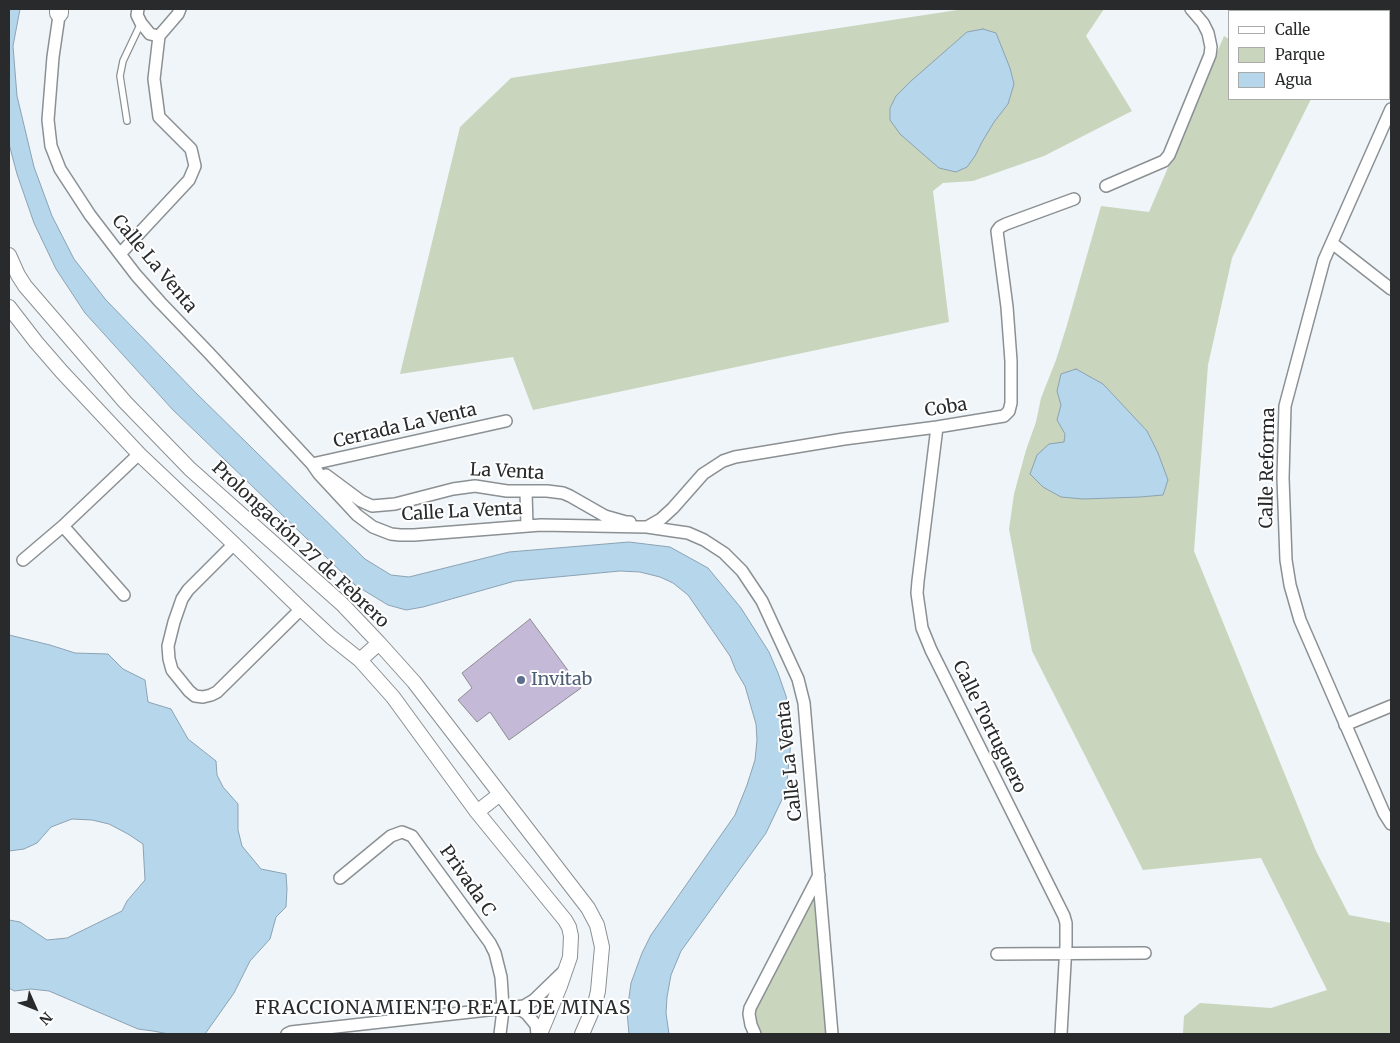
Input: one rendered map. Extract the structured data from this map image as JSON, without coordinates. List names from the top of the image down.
{
  "streets": {
    "street": [
      "Calle La Venta",
      "Coba",
      "Cerrada La Venta",
      "Calle Reforma",
      "La Venta",
      "Prolongación 27 de Febrero",
      "Calle Tortuguero",
      "Privada C"
    ]
  },
  "crossings": [
    ["Calle La Venta", "Coba"],
    ["Calle La Venta", "Cerrada La Venta"],
    ["Calle La Venta", "La Venta"],
    ["Coba", "La Venta"],
    ["Coba", "Calle Tortuguero"],
    ["Cerrada La Venta", "La Venta"]
  ],
  "districts": ["FRACCIONAMIENTO REAL DE MINAS"],
  "places": ["Invitab"],
  "legend": ["Calle", "Parque", "Agua"],
  "north": "bottom right"
}
